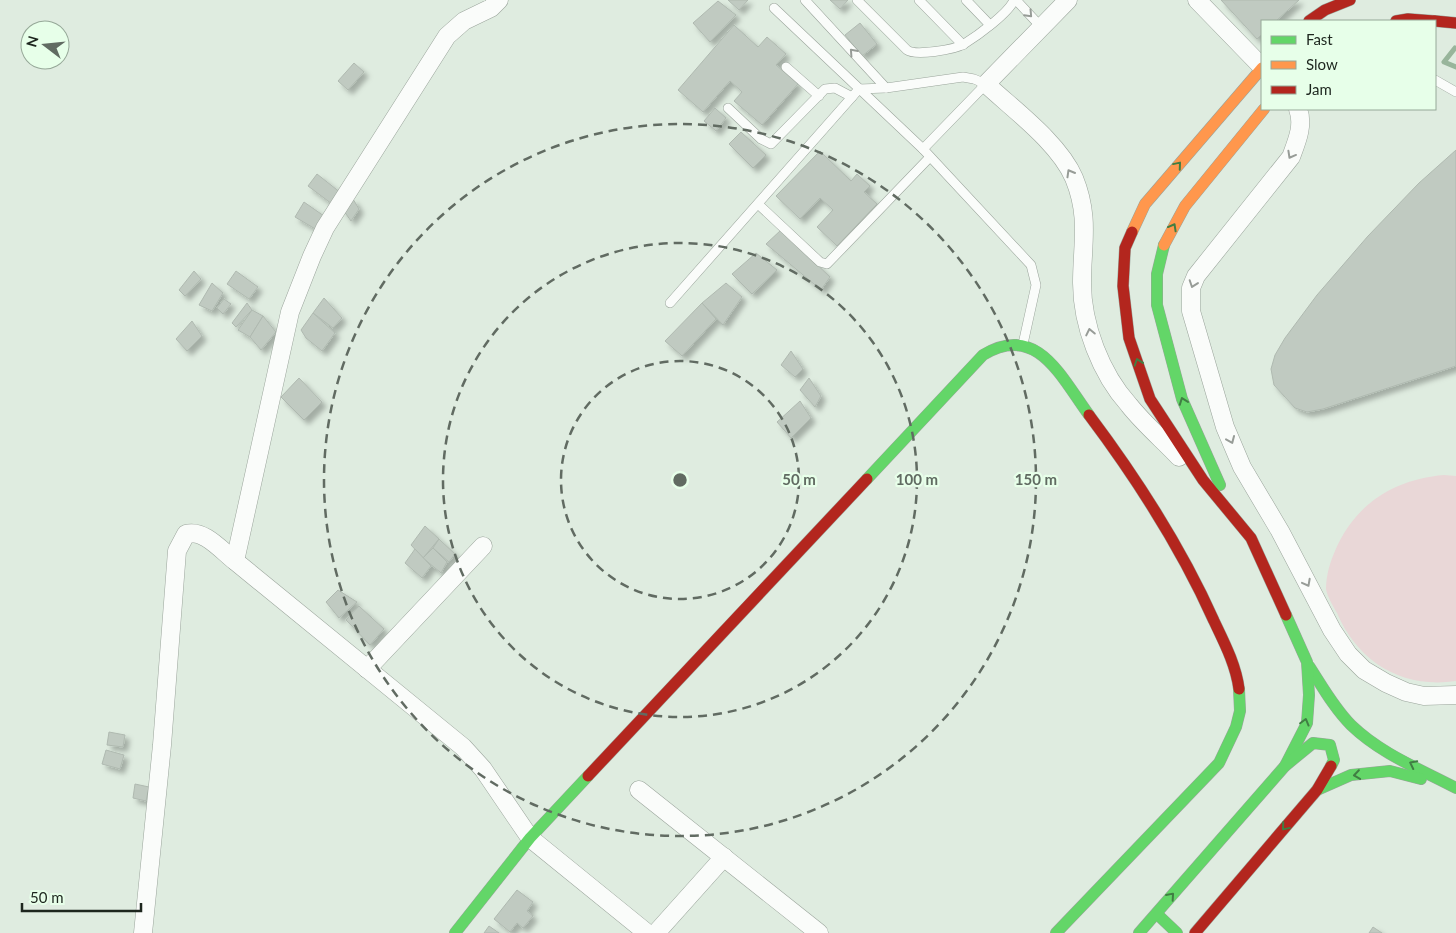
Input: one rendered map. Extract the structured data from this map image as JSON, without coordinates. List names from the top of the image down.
{
  "legend": ["Fast", "Slow", "Jam"],
  "scale_bar": "50 m",
  "north": "left",
  "rings": ["50 m", "100 m", "150 m"]
}
